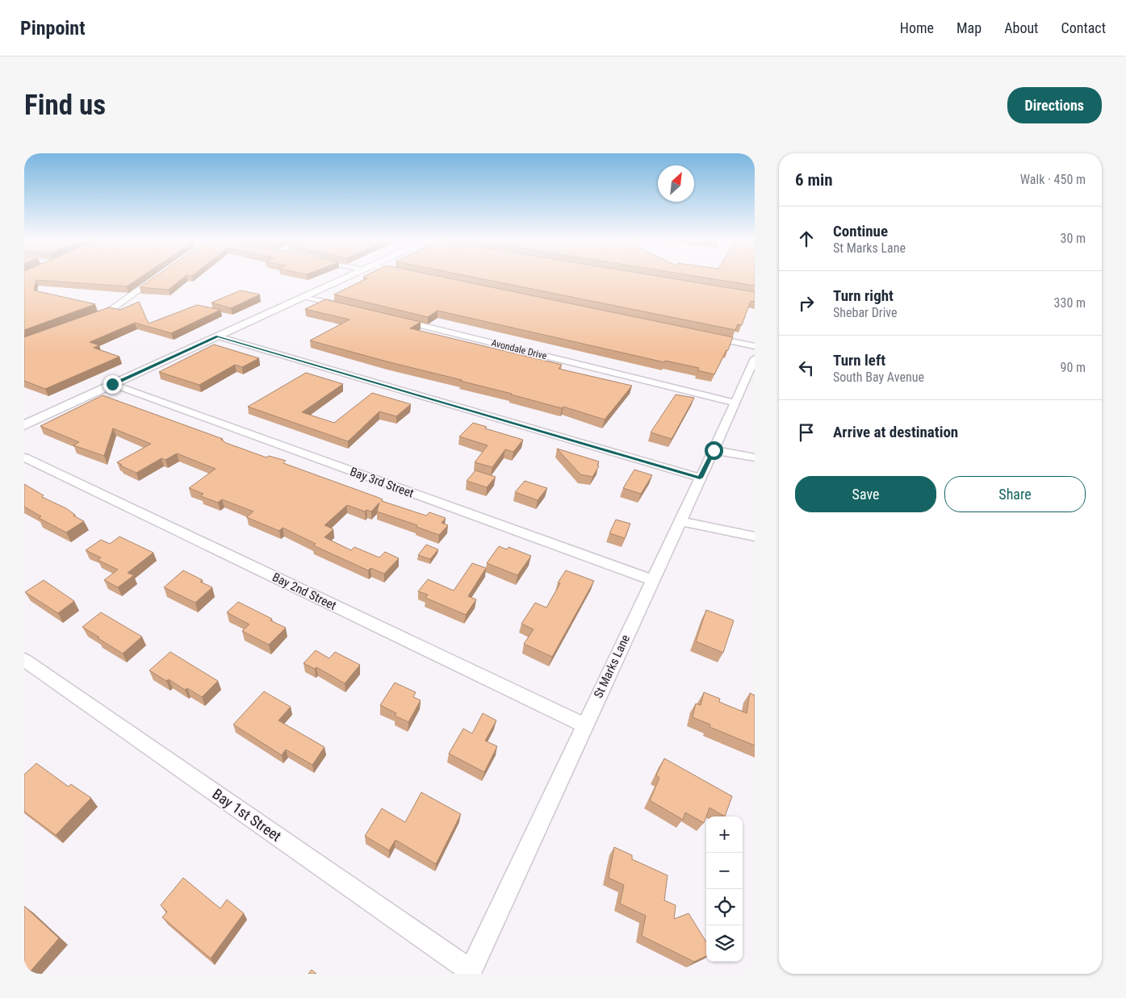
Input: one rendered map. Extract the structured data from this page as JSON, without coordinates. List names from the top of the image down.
{
  "streets": {
    "street": [
      "Avondale Drive",
      "Bay 3rd Street",
      "Bay 2nd Street",
      "St Marks Lane",
      "Bay 1st Street"
    ]
  },
  "crossings": [
    ["Avondale Drive", "St Marks Lane"],
    ["Bay 3rd Street", "St Marks Lane"],
    ["Bay 2nd Street", "St Marks Lane"],
    ["St Marks Lane", "Bay 1st Street"]
  ],
  "north": "top right",
  "page": {
    "header": "Pinpoint",
    "nav": [
      "Home",
      "Map",
      "About",
      "Contact"
    ],
    "buttons": [
      "Directions",
      ["Save", "Share"]
    ],
    "title": "Find us",
    "heading": ["6 min", "Walk · 450 m"],
    "list": [
      ["Continue", "St Marks Lane", "30 m"],
      ["Turn right", "Shebar Drive", "330 m"],
      ["Turn left", "South Bay Avenue", "90 m"],
      "Arrive at destination"
    ],
    "map_buttons": ["+", "−"]
  }
}
